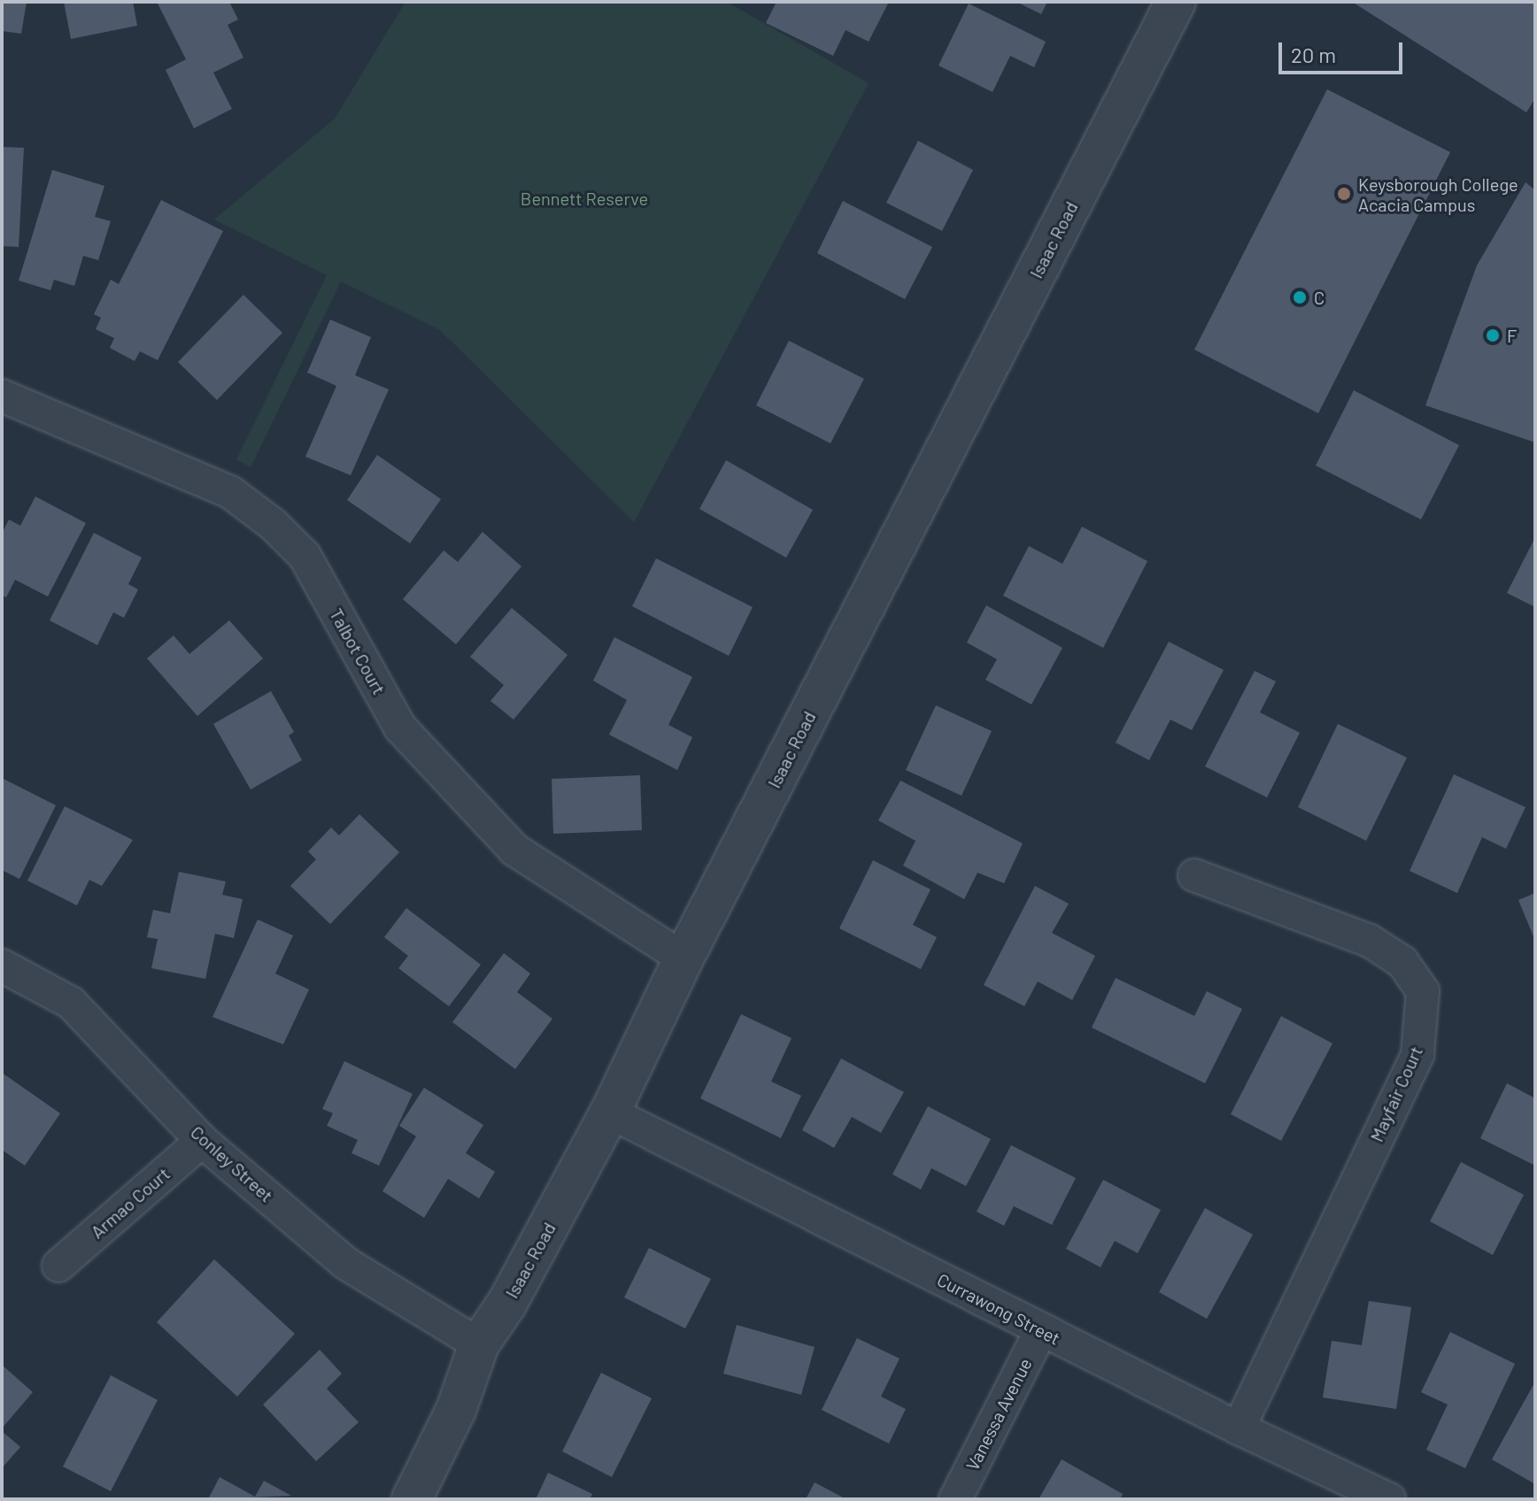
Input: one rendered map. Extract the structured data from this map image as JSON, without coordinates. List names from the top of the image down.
{
  "streets": {
    "street": [
      "Isaac Road",
      "Talbot Court",
      "Mayfair Court",
      "Conley Street",
      "Armao Court",
      "Currawong Street",
      "Vanessa Avenue"
    ]
  },
  "crossings": [
    ["Isaac Road", "Talbot Court"],
    ["Isaac Road", "Conley Street"],
    ["Isaac Road", "Currawong Street"],
    ["Mayfair Court", "Currawong Street"],
    ["Conley Street", "Armao Court"],
    ["Currawong Street", "Vanessa Avenue"]
  ],
  "parks": ["Bennett Reserve"],
  "places": ["Keysborough College Acacia Campus", "C", "F"],
  "scale_bar": "20 m"
}
